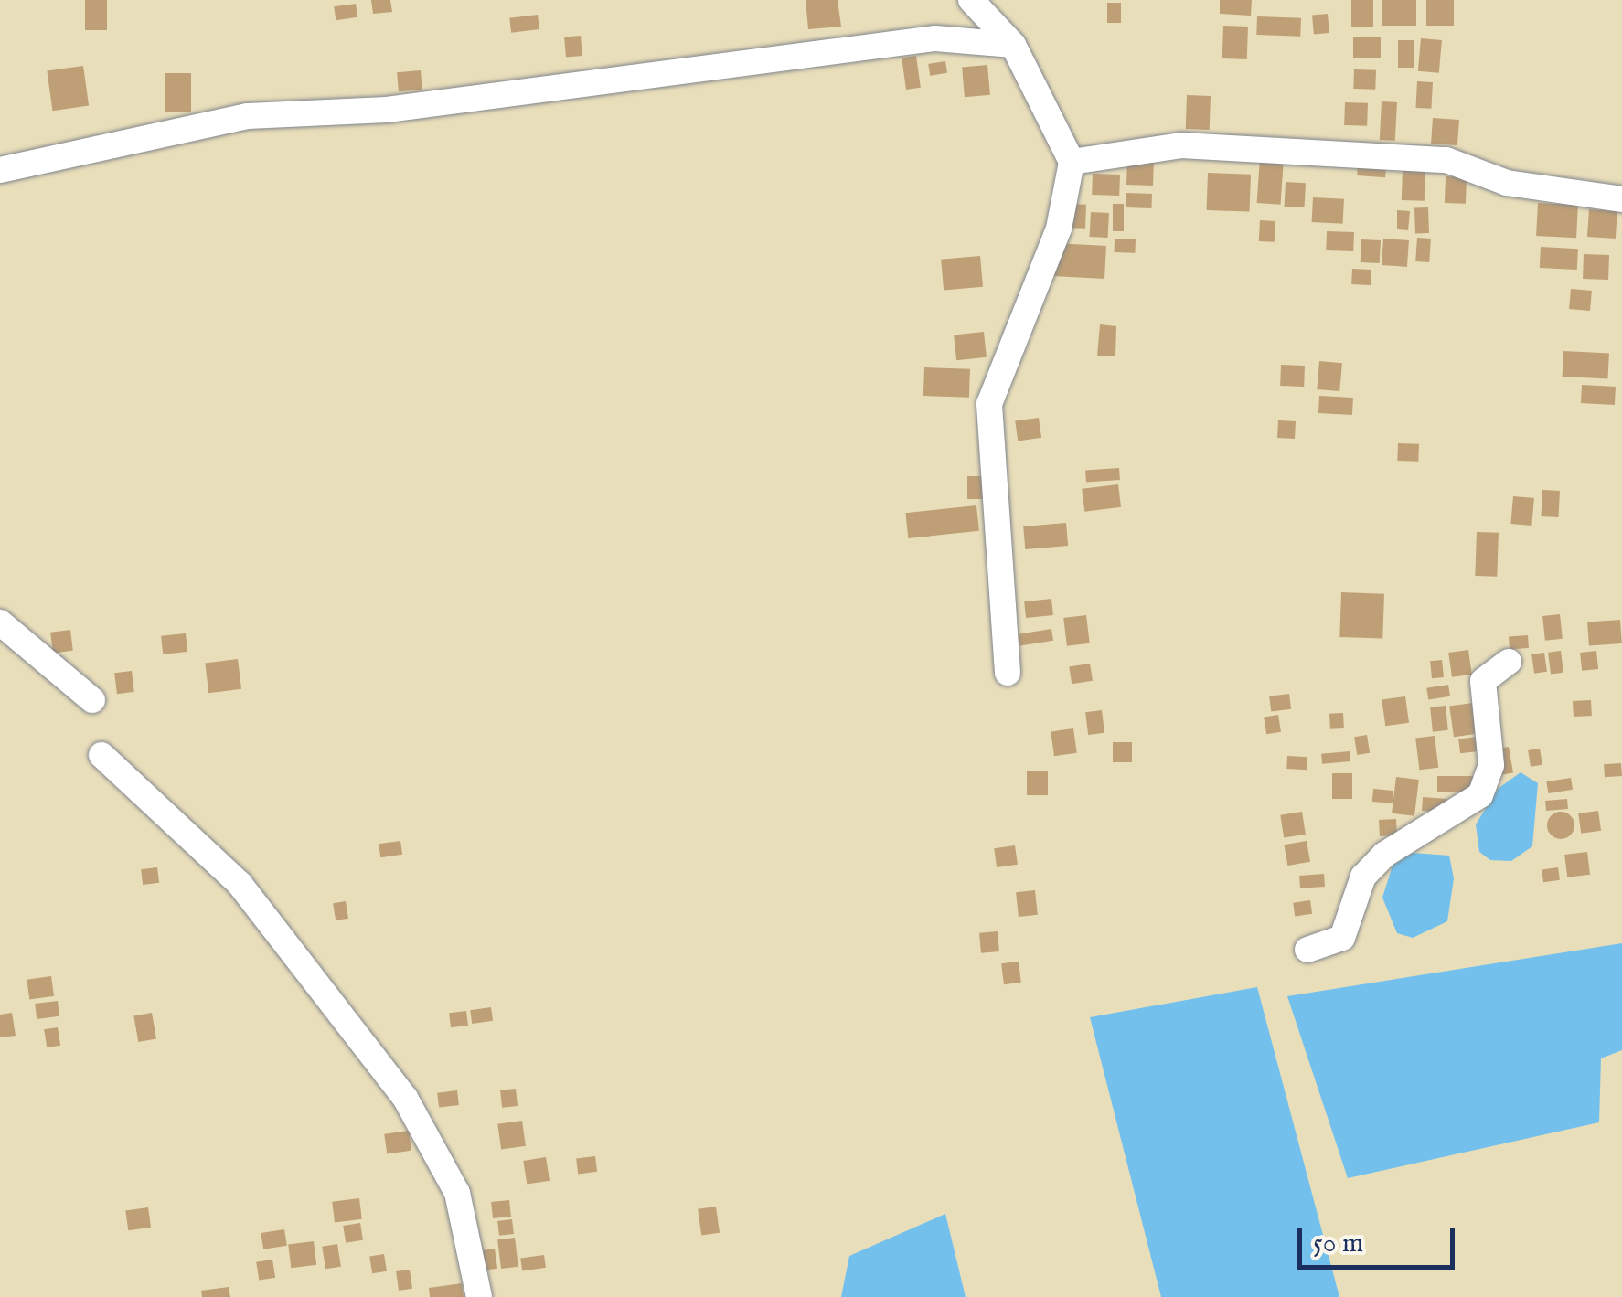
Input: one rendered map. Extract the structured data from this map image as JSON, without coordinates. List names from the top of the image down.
{
  "scale_bar": "50 m"
}
